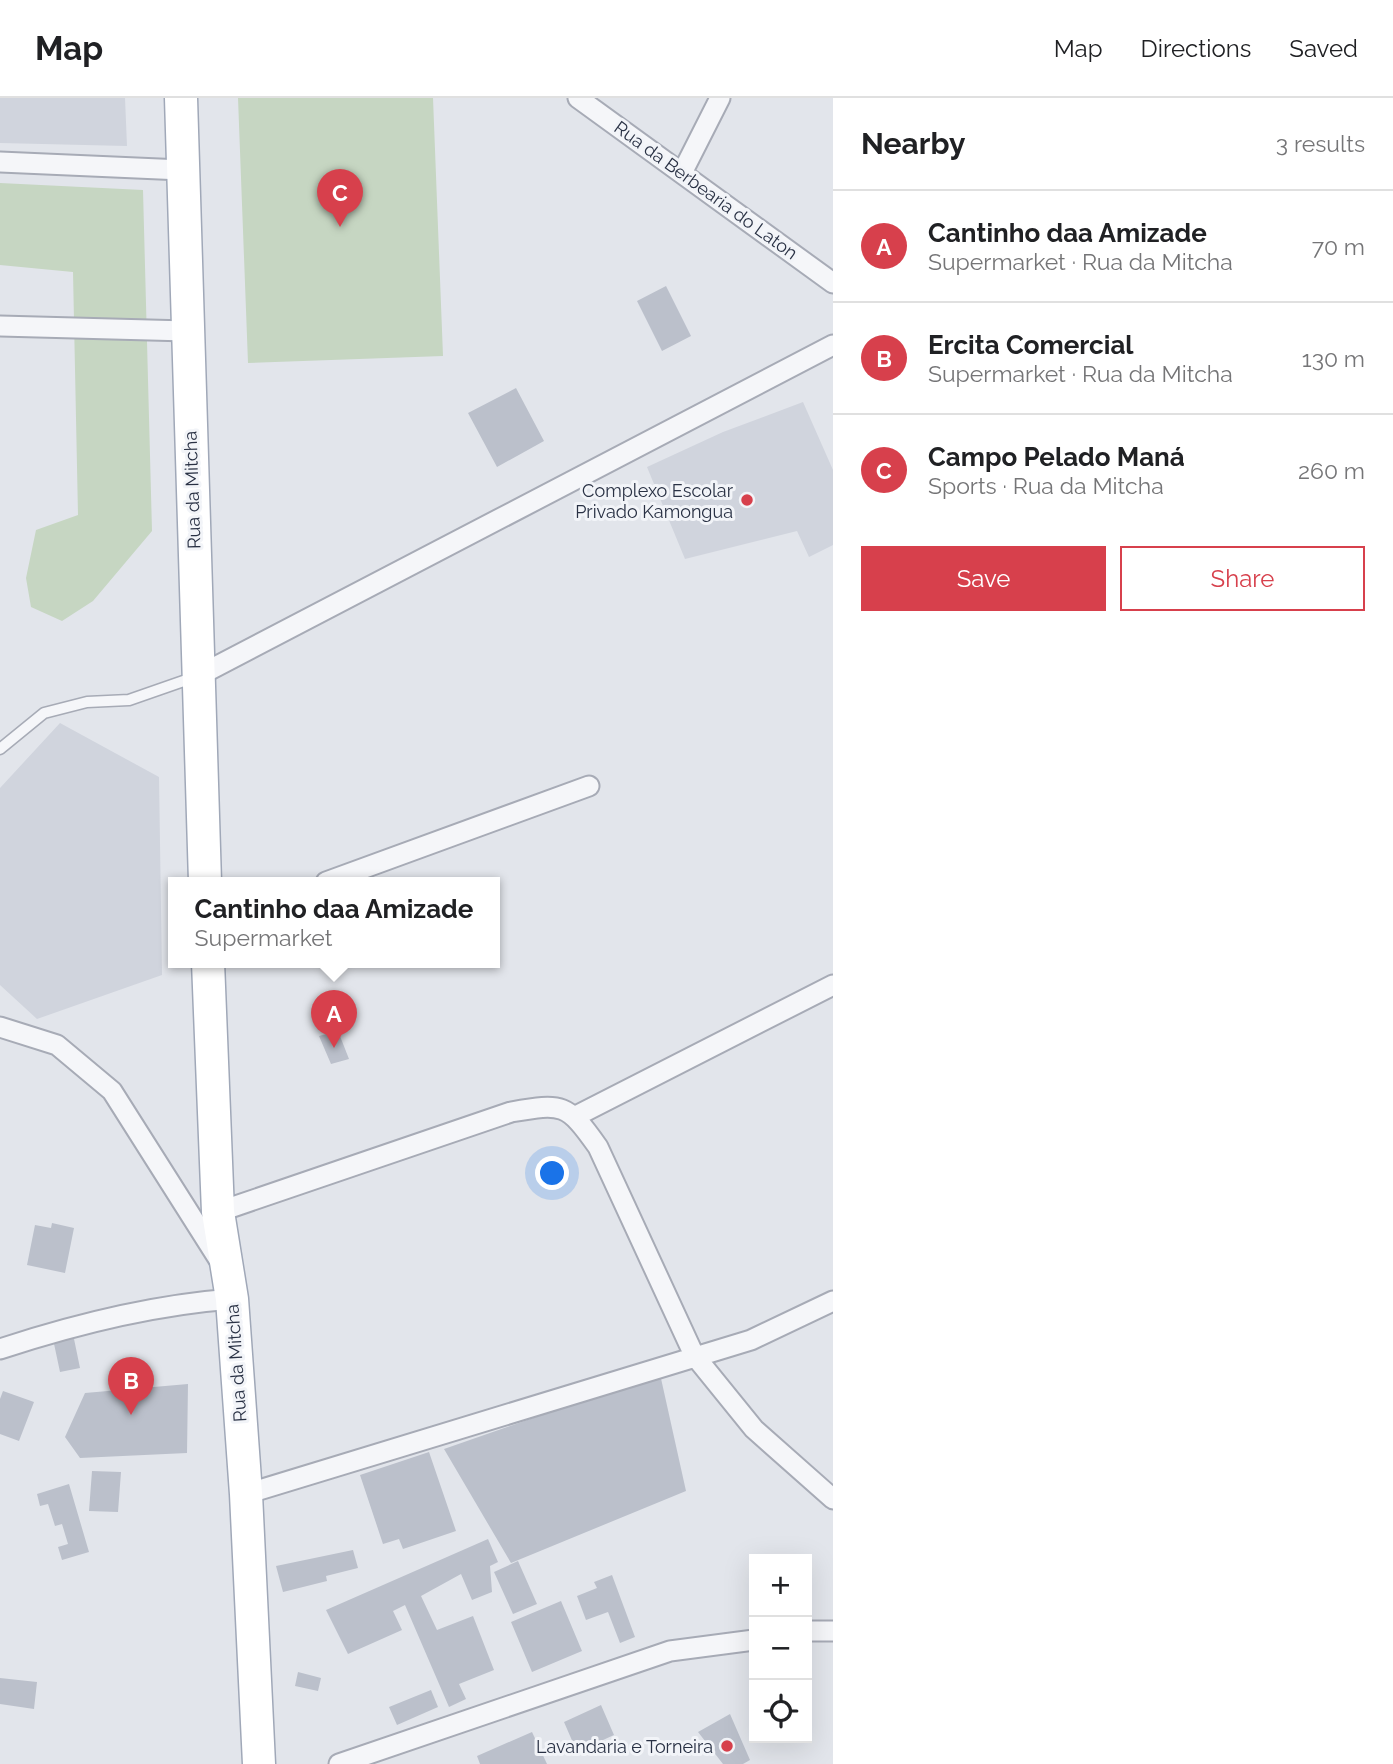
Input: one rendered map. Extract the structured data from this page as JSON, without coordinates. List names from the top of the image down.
{
  "streets": {
    "main road": ["Rua da Mitcha"],
    "street": ["Rua da Berbearia do Laton"]
  },
  "places": ["Complexo Escolar Privado Kamongua", "Lavandaria e Torneira"],
  "page": {
    "header": "Map",
    "nav": ["Map", "Directions", "Saved"],
    "heading": ["Nearby", "3 results"],
    "pins": ["C", "A", "B"],
    "list": [
      {
        "mark": "A",
        "name": "Cantinho daa Amizade",
        "note": "Supermarket · Rua da Mitcha",
        "value": "70 m"
      },
      {
        "mark": "B",
        "name": "Ercita Comercial",
        "note": "Supermarket · Rua da Mitcha",
        "value": "130 m"
      },
      {
        "mark": "C",
        "name": "Campo Pelado Maná",
        "note": "Sports · Rua da Mitcha",
        "value": "260 m"
      }
    ],
    "buttons": ["Save", "Share"],
    "popup": ["Cantinho daa Amizade", "Supermarket"],
    "map_buttons": ["+", "−"]
  }
}
